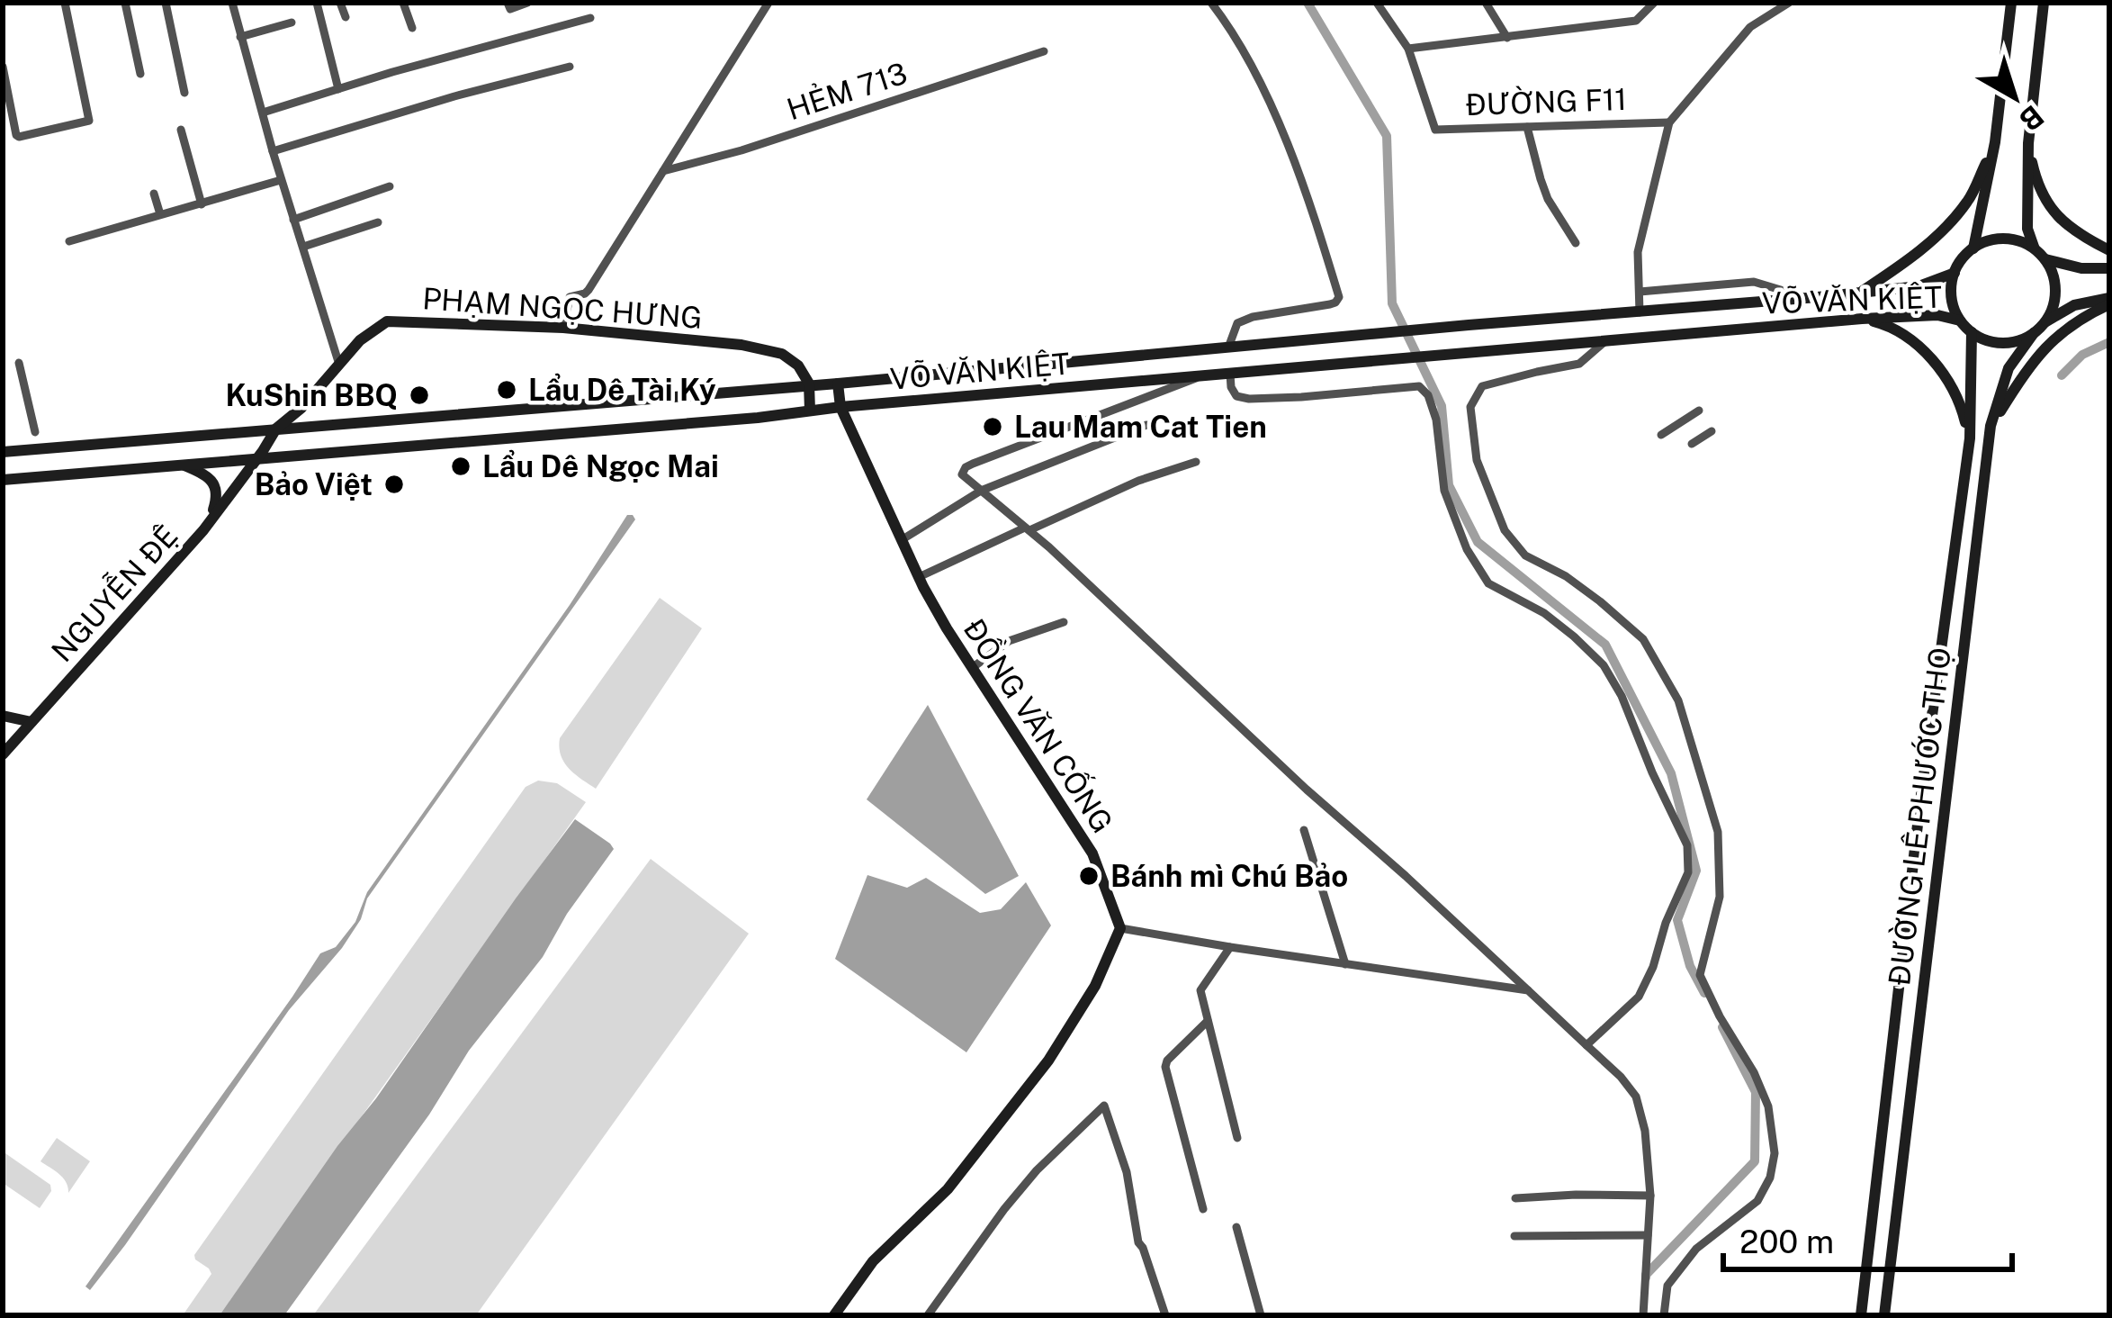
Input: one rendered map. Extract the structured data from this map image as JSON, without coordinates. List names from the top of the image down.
{
  "streets": {
    "street": [
      "HẺM 713",
      "ĐƯỜNG F11",
      "VÕ VĂN KIỆT",
      "PHẠM NGỌC HƯNG",
      "NGUYỄN ĐỆ",
      "ĐỒNG VĂN CỐNG",
      "ĐƯỜNG LÊ PHƯỚC THỌ"
    ]
  },
  "crossings": [
    ["VÕ VĂN KIỆT", "PHẠM NGỌC HƯNG"],
    ["VÕ VĂN KIỆT", "NGUYỄN ĐỆ"],
    ["VÕ VĂN KIỆT", "ĐỒNG VĂN CỐNG"],
    ["VÕ VĂN KIỆT", "ĐƯỜNG LÊ PHƯỚC THỌ"],
    ["PHẠM NGỌC HƯNG", "NGUYỄN ĐỆ"]
  ],
  "places": [
    "Lẩu Dê Tài Ký",
    "KuShin BBQ",
    "Lau Mam Cat Tien",
    "Lẩu Dê Ngọc Mai",
    "Bảo Việt",
    "Bánh mì Chú Bảo"
  ],
  "scale_bar": "200 m",
  "north": "bottom right"
}
